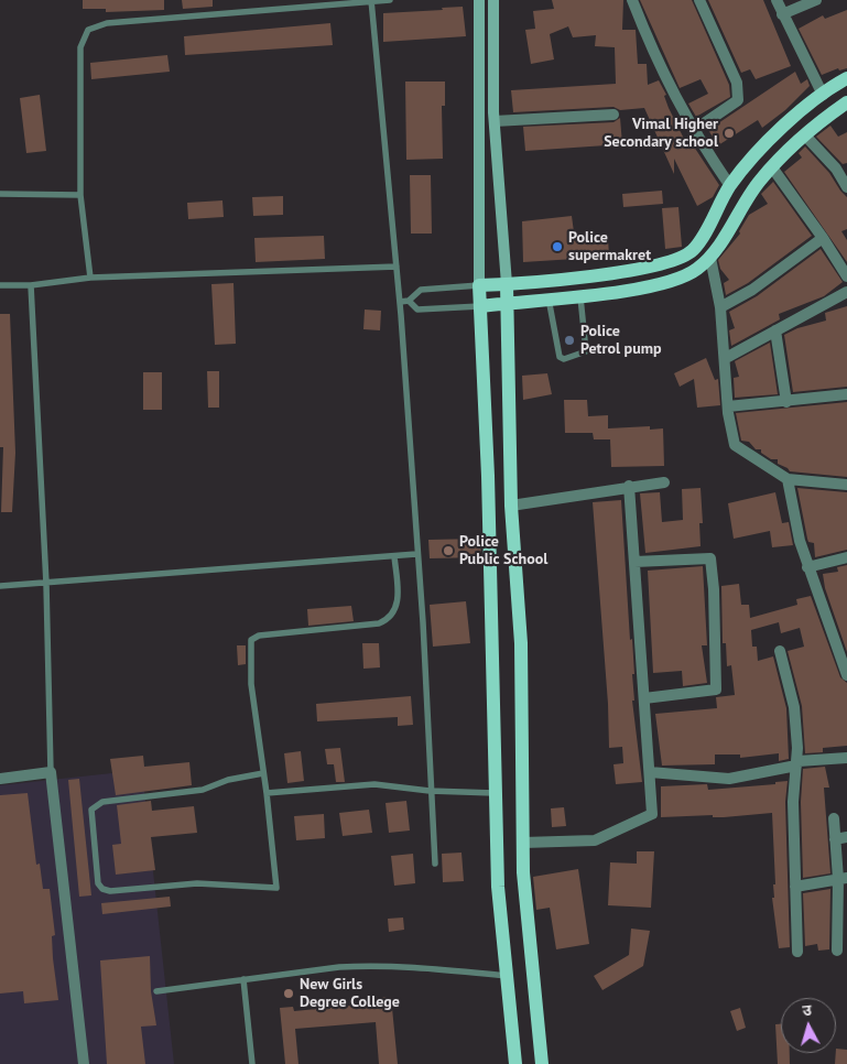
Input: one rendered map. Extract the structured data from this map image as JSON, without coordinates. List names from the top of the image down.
{
  "places": [
    "Vimal Higher Secondary school",
    "Police supermakret",
    "Police Petrol pump",
    "Police Public School",
    "New Girls Degree College"
  ],
  "north": "top"
}
